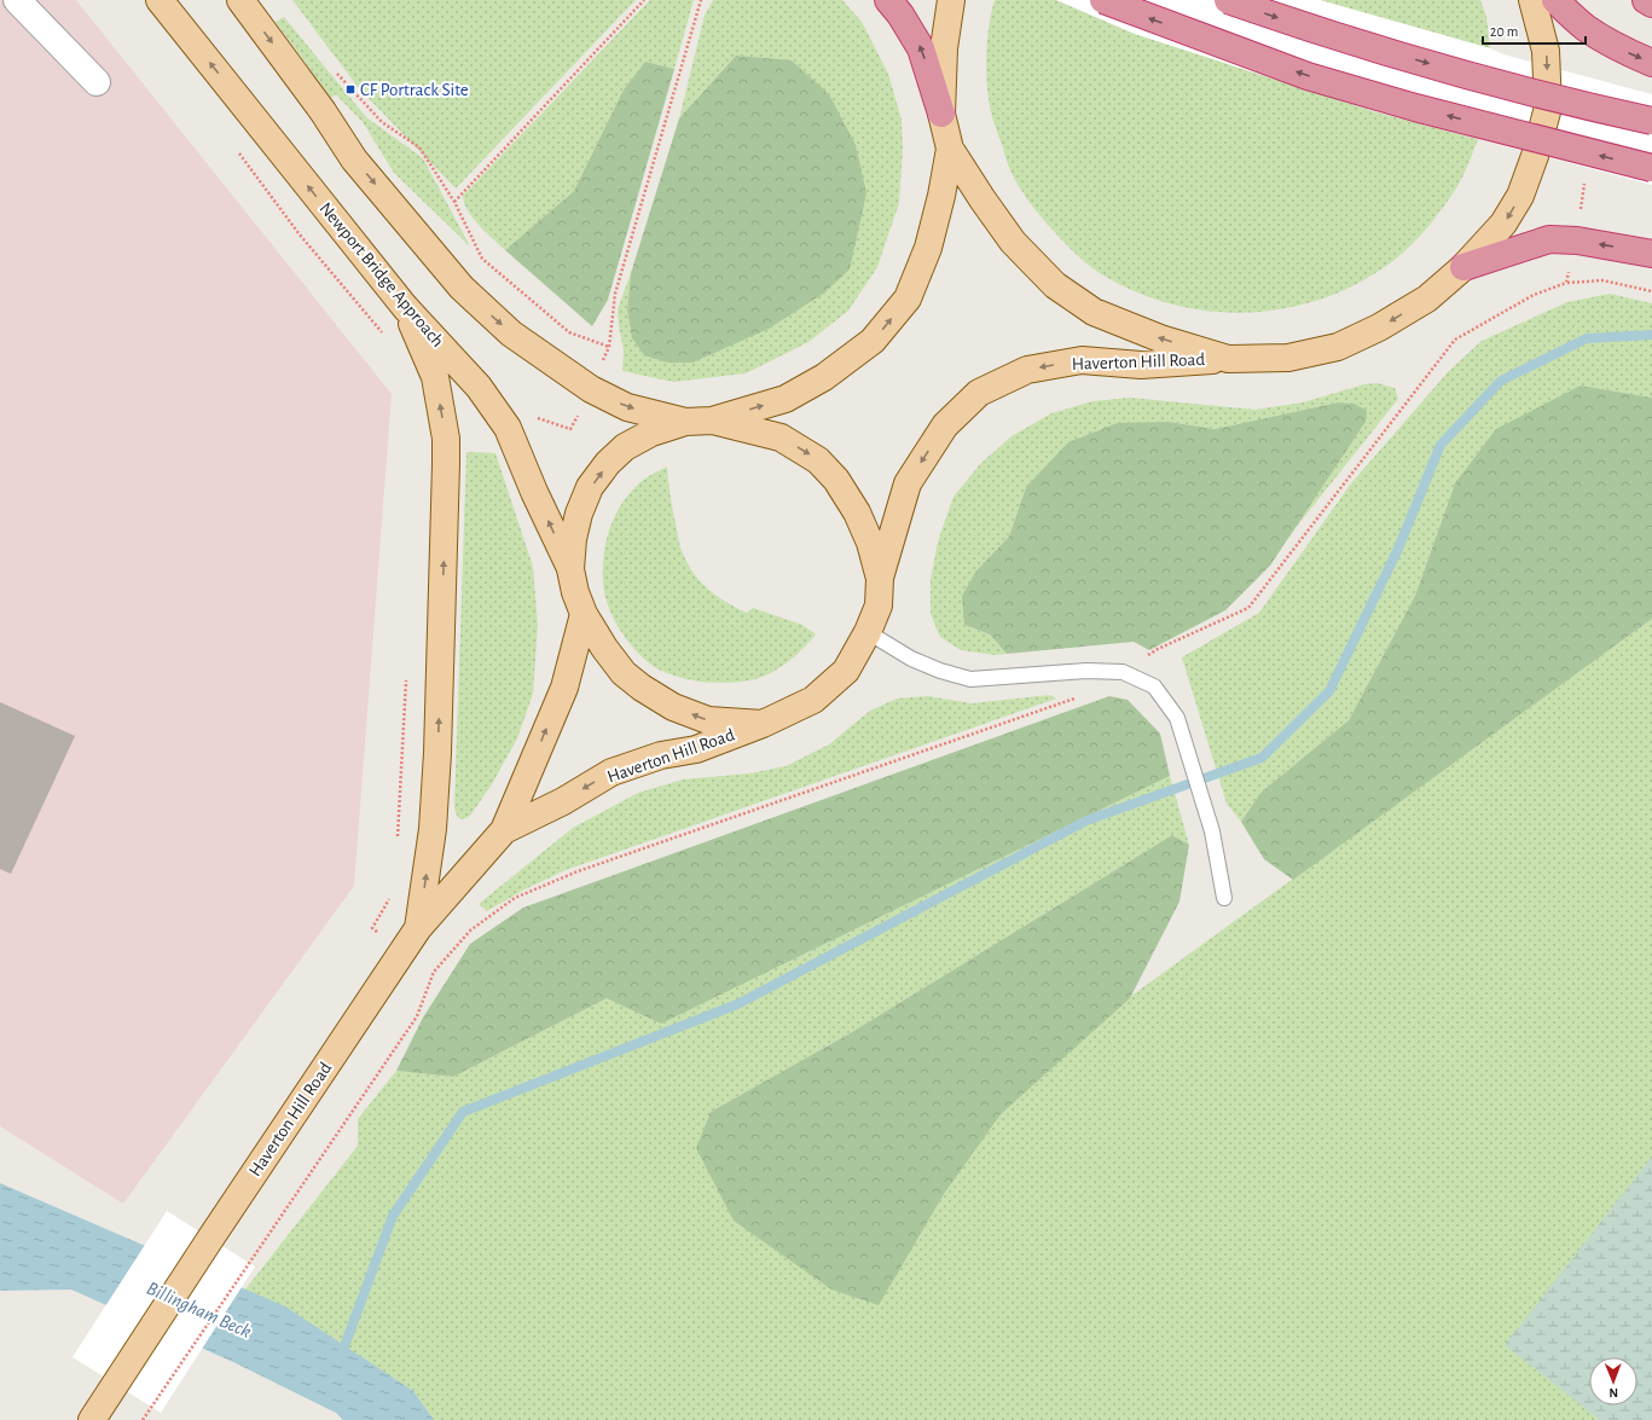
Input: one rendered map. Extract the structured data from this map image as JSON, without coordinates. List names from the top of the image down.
{
  "streets": {
    "main road": ["Newport Bridge Approach", "Haverton Hill Road"]
  },
  "water": ["Billingham Beck"],
  "places": {
    "transit": ["CF Portrack Site"]
  },
  "scale_bar": "20 m",
  "north": "bottom"
}
